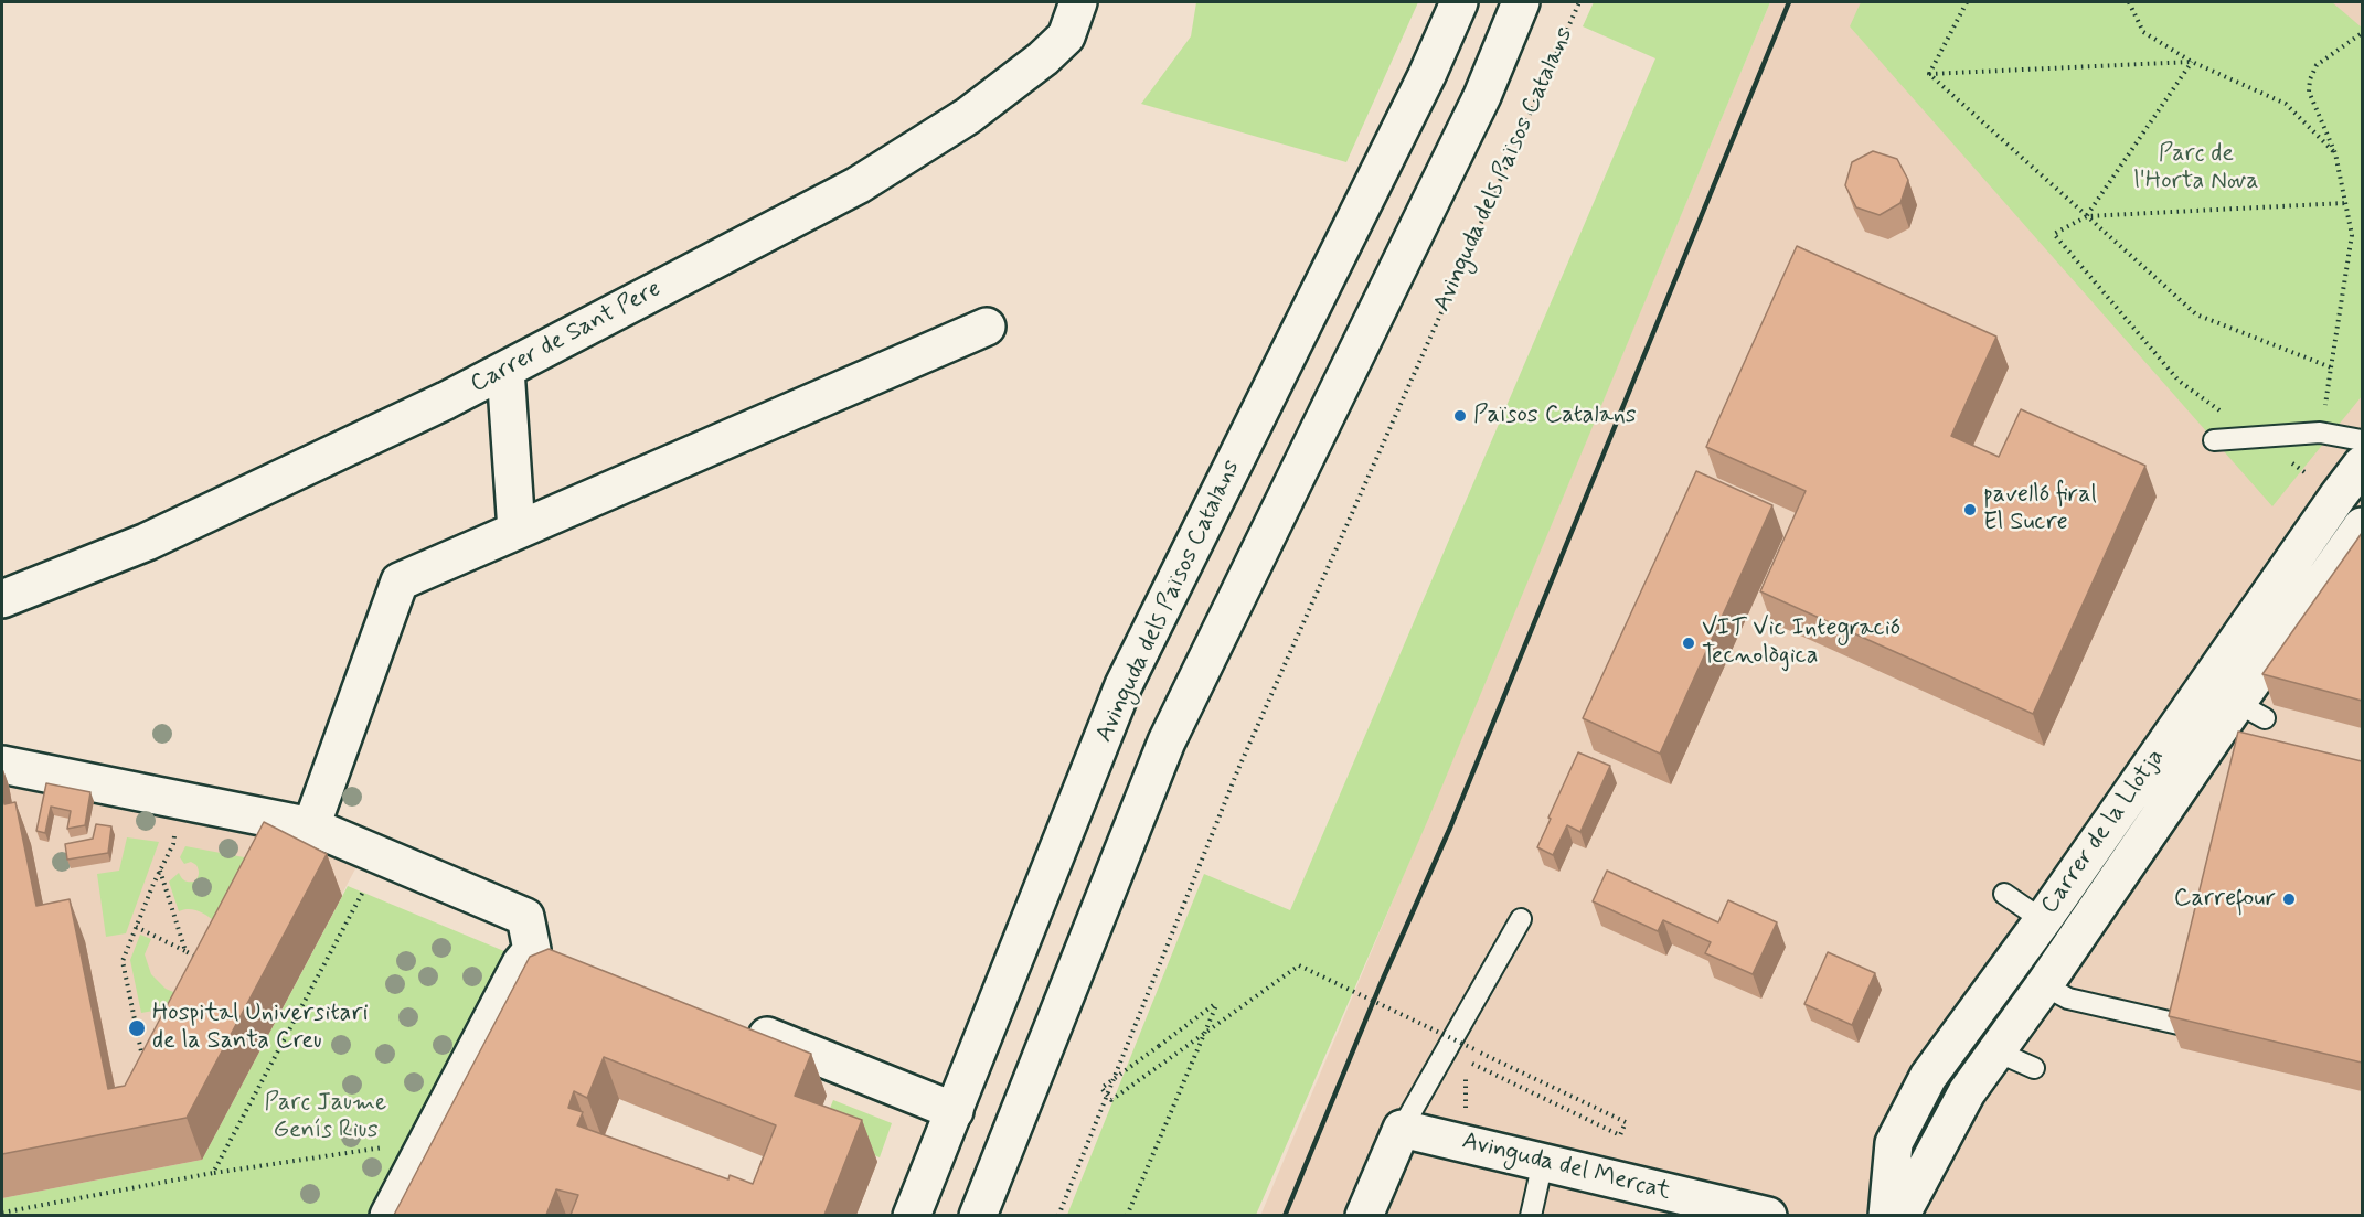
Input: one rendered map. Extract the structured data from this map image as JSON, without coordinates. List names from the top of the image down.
{
  "streets": {
    "street": [
      "Avinguda dels Països Catalans",
      "Carrer de Sant Pere",
      "Carrer de la Llotja",
      "Avinguda del Mercat"
    ]
  },
  "parks": ["Parc de l'Horta Nova", "Parc Jaume Genís Rius"],
  "places": [
    "Països Catalans",
    "pavelló firal El Sucre",
    "VIT Vic Integració Tecnològica",
    "Carrefour",
    "Hospital Universitari de la Santa Creu"
  ]
}
